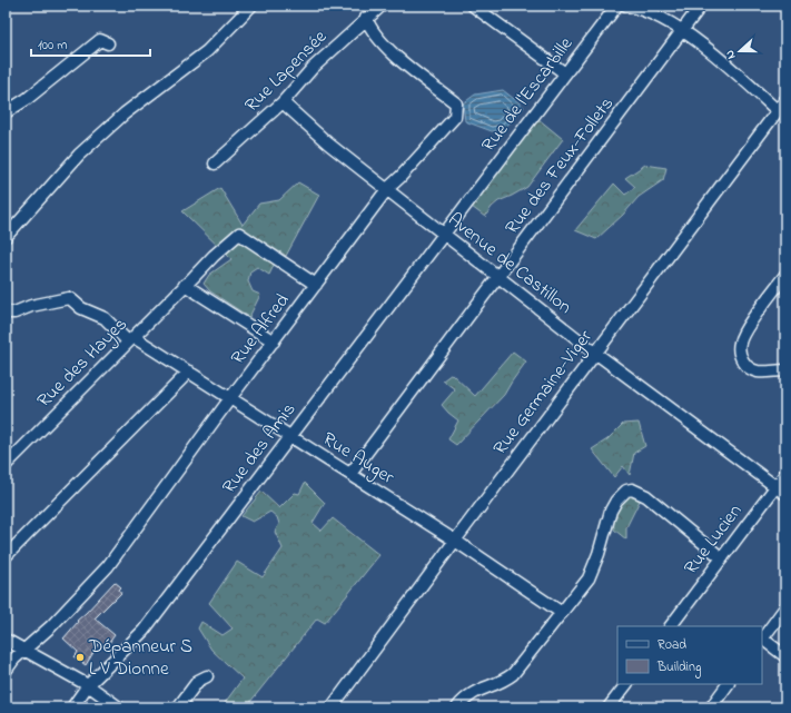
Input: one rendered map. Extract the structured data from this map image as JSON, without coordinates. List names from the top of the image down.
{
  "streets": {
    "street": [
      "Rue Lapensée",
      "Rue de l'Escarbille",
      "Rue des Feux-Follets",
      "Avenue de Castillon",
      "Rue Alfred",
      "Rue des Hayes",
      "Rue Germaine-Viger",
      "Rue des Amis",
      "Rue Auger",
      "Rue Lucien"
    ]
  },
  "crossings": [
    ["Rue Lapensée", "Avenue de Castillon"],
    ["Rue Lapensée", "Rue Alfred"],
    ["Rue de l'Escarbille", "Rue des Amis"],
    ["Rue des Feux-Follets", "Avenue de Castillon"],
    ["Rue des Feux-Follets", "Rue Auger"],
    ["Avenue de Castillon", "Rue Alfred"],
    ["Avenue de Castillon", "Rue Germaine-Viger"],
    ["Avenue de Castillon", "Rue des Amis"],
    ["Avenue de Castillon", "Rue Lucien"],
    ["Rue Alfred", "Rue des Hayes"],
    ["Rue Alfred", "Rue Auger"],
    ["Rue des Hayes", "Rue Auger"],
    ["Rue Germaine-Viger", "Rue Auger"],
    ["Rue des Amis", "Rue Auger"]
  ],
  "places": ["Dépanneur S L V Dionne"],
  "legend": ["Road", "Building"],
  "scale_bar": "100 m",
  "north": "left"
}
